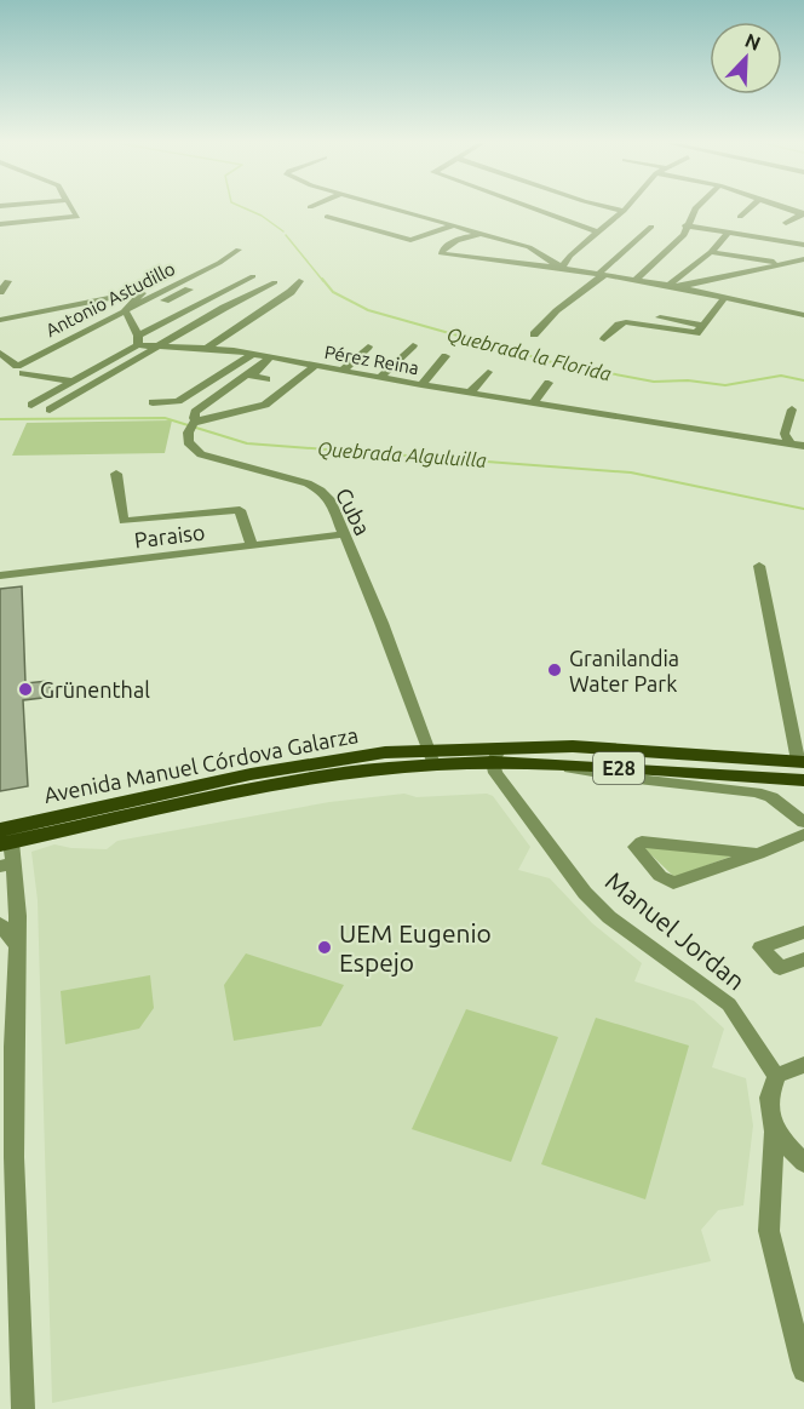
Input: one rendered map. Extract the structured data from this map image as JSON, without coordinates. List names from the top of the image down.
{
  "streets": {
    "main road": ["Avenida Manuel Córdova Galarza", "E28"],
    "street": [
      "Antonio Astudillo",
      "Pérez Reina",
      "Cuba",
      "Paraiso",
      "Manuel Jordan"
    ]
  },
  "crossings": [
    ["Cuba", "Paraiso"],
    ["Cuba", "Avenida Manuel Córdova Galarza"],
    ["Avenida Manuel Córdova Galarza", "Manuel Jordan"]
  ],
  "water": ["Quebrada la Florida", "Quebrada Alguluilla"],
  "places": ["Granilandia Water Park", "Grünenthal", "UEM Eugenio Espejo"],
  "north": "top right"
}
